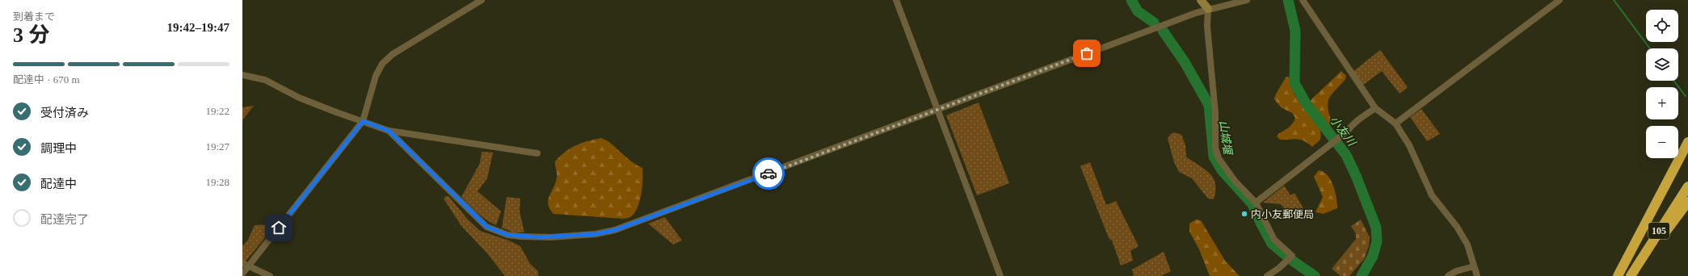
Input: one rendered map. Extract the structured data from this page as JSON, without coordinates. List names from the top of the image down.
{
  "streets": {
    "highway": ["105"]
  },
  "water": ["小友川", "山城堰"],
  "places": ["内小友郵便局"],
  "page": {
    "heading": ["3 分", "到着まで", "19:42–19:47"],
    "map_buttons": ["+", "−"],
    "bar": "配達中 · 670 m",
    "list": [
      ["受付済み", "19:22"],
      ["調理中", "19:27"],
      ["配達中", "19:28"],
      "配達完了"
    ]
  }
}
